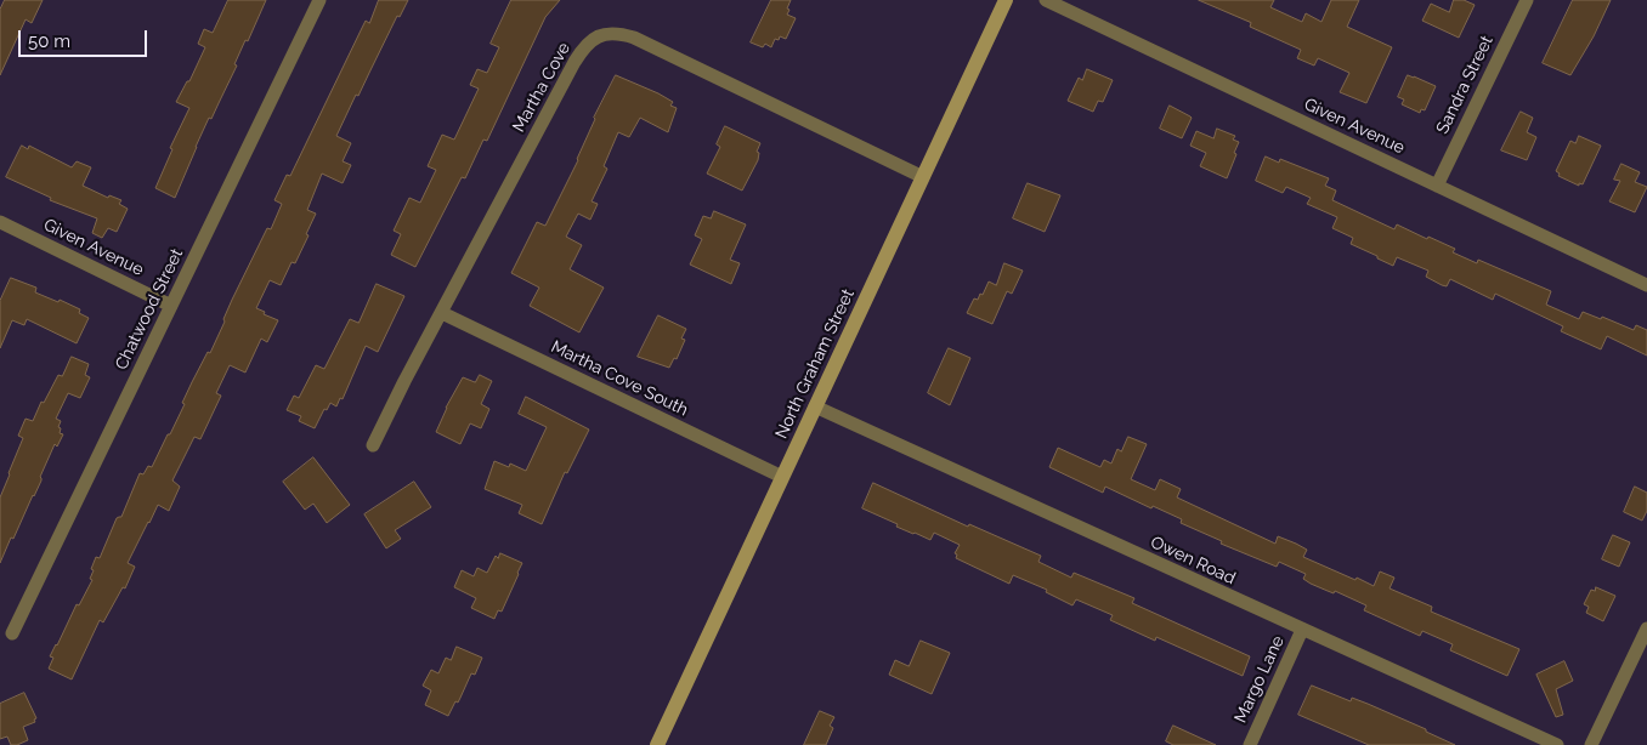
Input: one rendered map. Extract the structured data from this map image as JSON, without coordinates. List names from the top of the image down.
{
  "streets": {
    "main road": ["North Graham Street"],
    "street": [
      "Sandra Street",
      "Martha Cove",
      "Given Avenue",
      "Chatwood Street",
      "Martha Cove South",
      "Owen Road",
      "Margo Lane"
    ]
  },
  "crossings": [
    ["Sandra Street", "Given Avenue"],
    ["Martha Cove", "North Graham Street"],
    ["Martha Cove", "Martha Cove South"],
    ["Given Avenue", "Chatwood Street"],
    ["North Graham Street", "Martha Cove South"],
    ["North Graham Street", "Owen Road"],
    ["Owen Road", "Margo Lane"]
  ],
  "scale_bar": "50 m"
}
